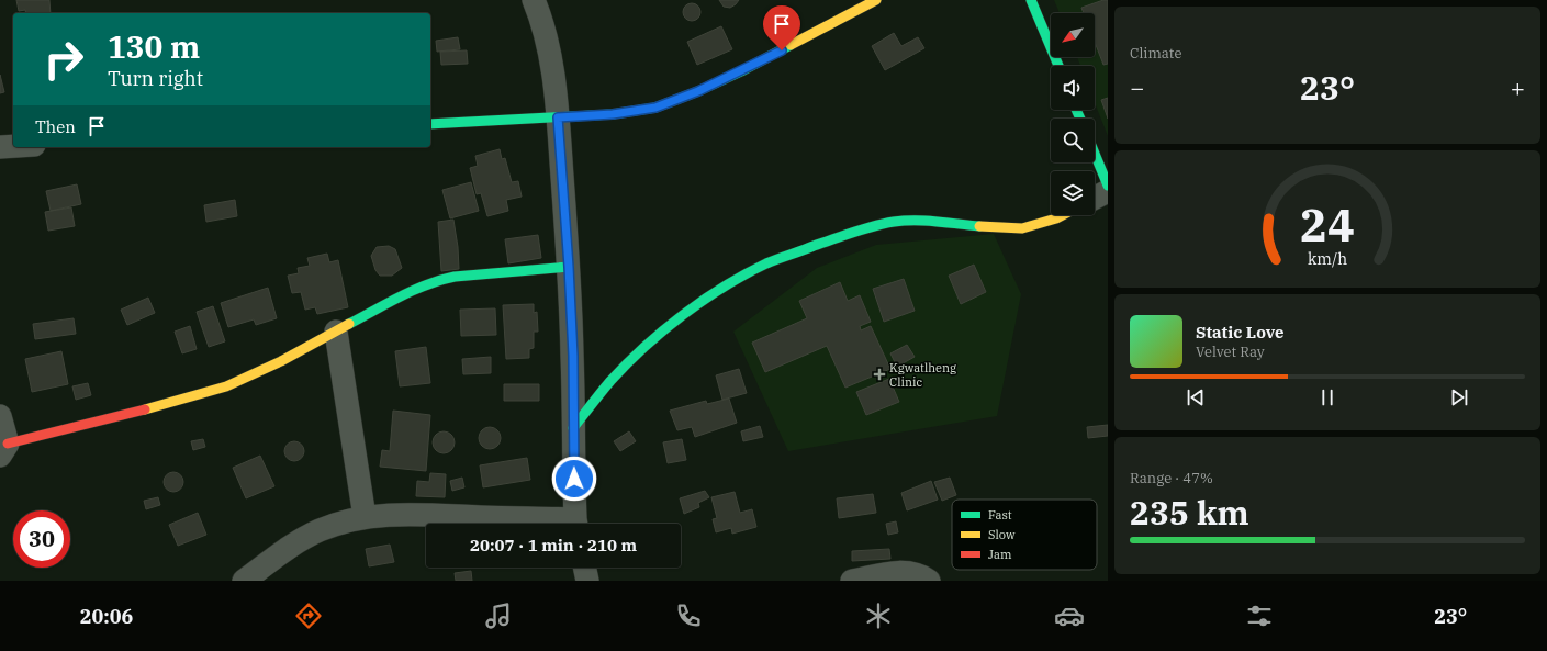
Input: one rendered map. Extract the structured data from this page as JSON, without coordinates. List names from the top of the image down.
{
  "places": {
    "health": ["Kgwatlheng Clinic"]
  },
  "legend": ["Fast", "Slow", "Jam"],
  "north": "bottom left",
  "page": {
    "tile": [
      "Climate",
      ["Range · 47%", "235 km"]
    ],
    "turn": ["130 m", "Turn right"],
    "heat": ["−", "23°", "+"],
    "then": "Then",
    "song": ["Static Love", "Velvet Ray"],
    "limit": "30",
    "trip": "20:07 · 1 min · 210 m",
    "tabs": ["20:06", "23°"],
    "gauge": ["24", "km/h"]
  }
}
